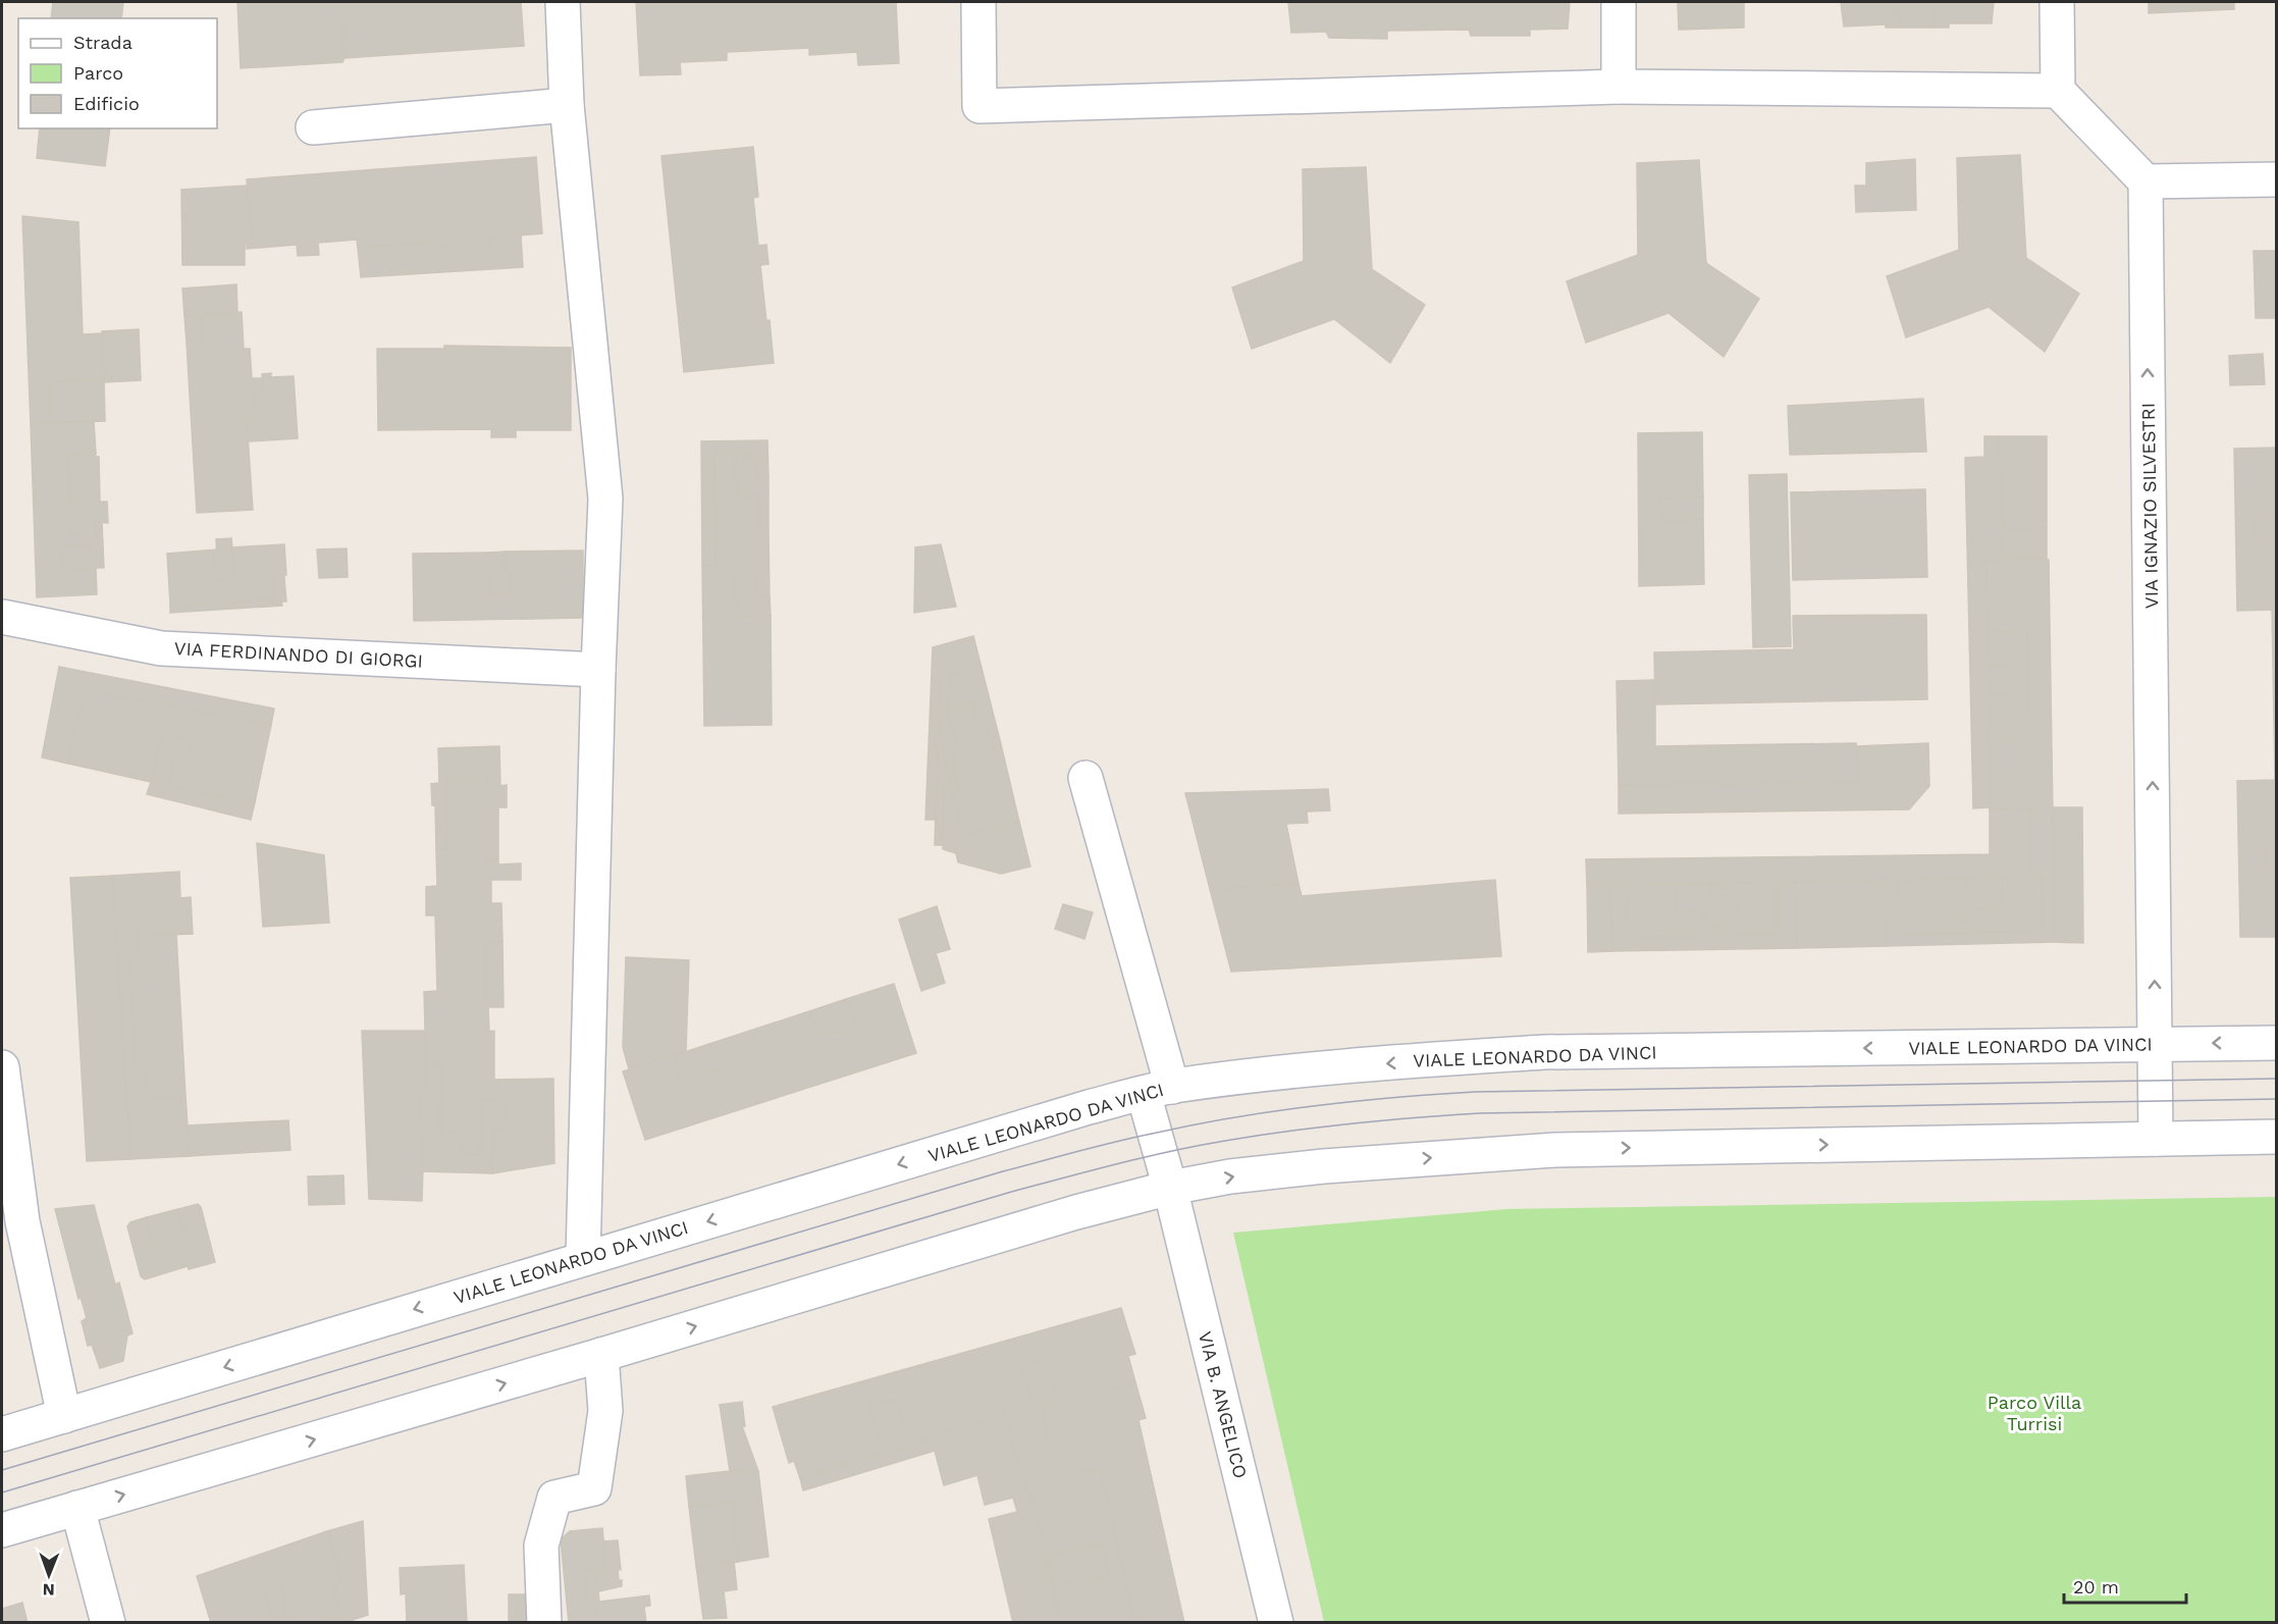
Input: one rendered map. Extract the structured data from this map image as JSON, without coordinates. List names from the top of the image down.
{
  "streets": {
    "street": [
      "VIA IGNAZIO SILVESTRI",
      "VIA FERDINANDO DI GIORGI",
      "VIALE LEONARDO DA VINCI",
      "VIA B. ANGELICO"
    ]
  },
  "crossings": [
    ["VIA IGNAZIO SILVESTRI", "VIALE LEONARDO DA VINCI"],
    ["VIALE LEONARDO DA VINCI", "VIA B. ANGELICO"]
  ],
  "one_way": ["VIA IGNAZIO SILVESTRI"],
  "parks": ["Parco Villa Turrisi"],
  "legend": ["Strada", "Parco", "Edificio"],
  "scale_bar": "20 m",
  "north": "bottom"
}
